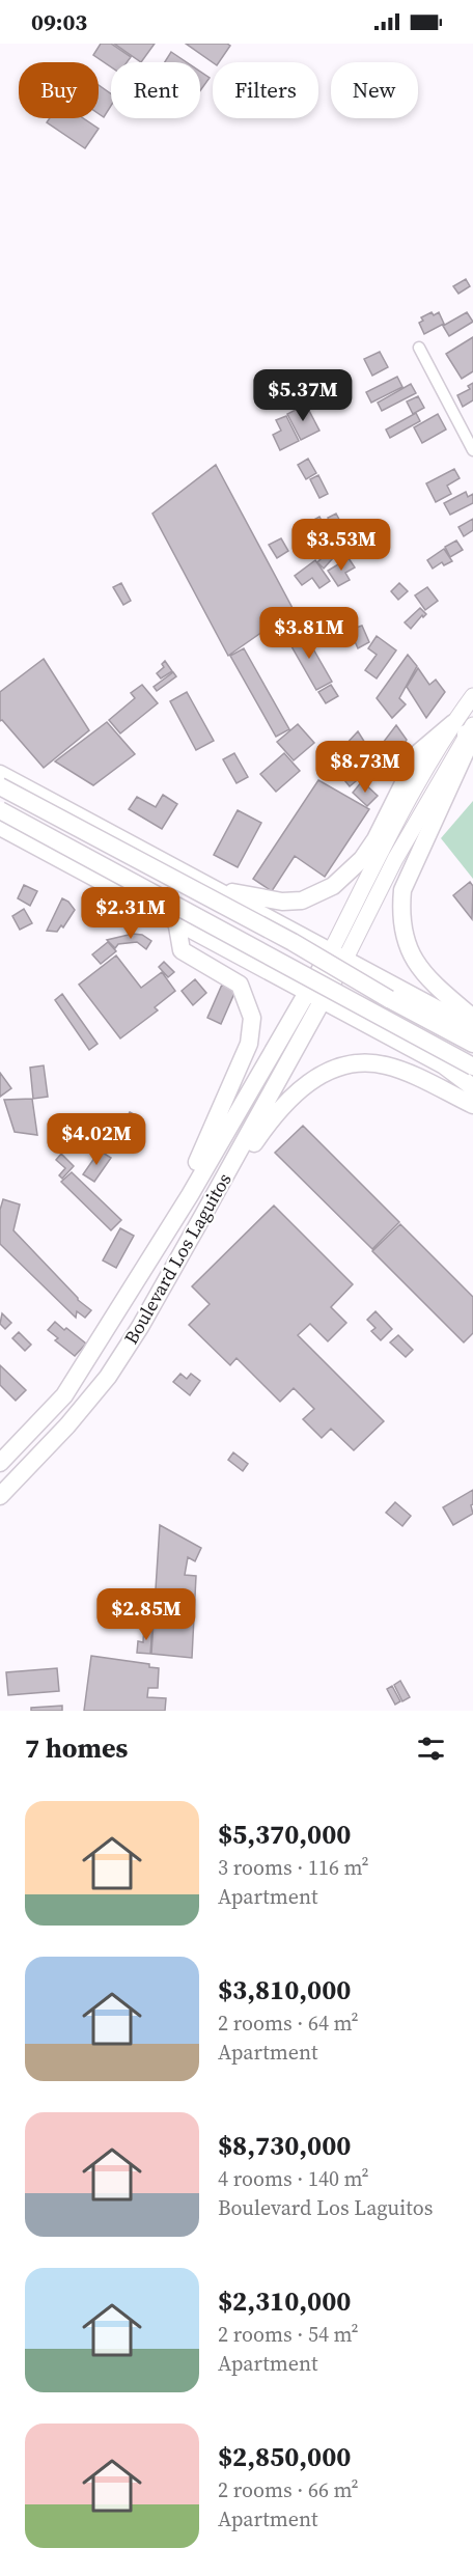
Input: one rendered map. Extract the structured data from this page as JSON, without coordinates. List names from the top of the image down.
{
  "streets": {
    "main road": ["Boulevard Los Laguitos"]
  },
  "page": {
    "status": "09:03",
    "chip": [
      "Buy",
      "Rent",
      "Filters",
      "New"
    ],
    "price": [
      "$5.37M",
      "$3.53M",
      "$3.81M",
      "$8.73M",
      "$2.31M",
      "$4.02M",
      "$2.85M"
    ],
    "heading": "7 homes",
    "list": [
      {
        "name": "$5,370,000",
        "note": "3 rooms · 116 m² · Apartment"
      },
      {
        "name": "$3,810,000",
        "note": "2 rooms · 64 m² · Apartment"
      },
      {
        "name": "$8,730,000",
        "note": "4 rooms · 140 m² · Boulevard Los Laguitos"
      },
      {
        "name": "$2,310,000",
        "note": "2 rooms · 54 m² · Apartment"
      },
      {
        "name": "$2,850,000",
        "note": "2 rooms · 66 m² · Apartment"
      }
    ]
  }
}
